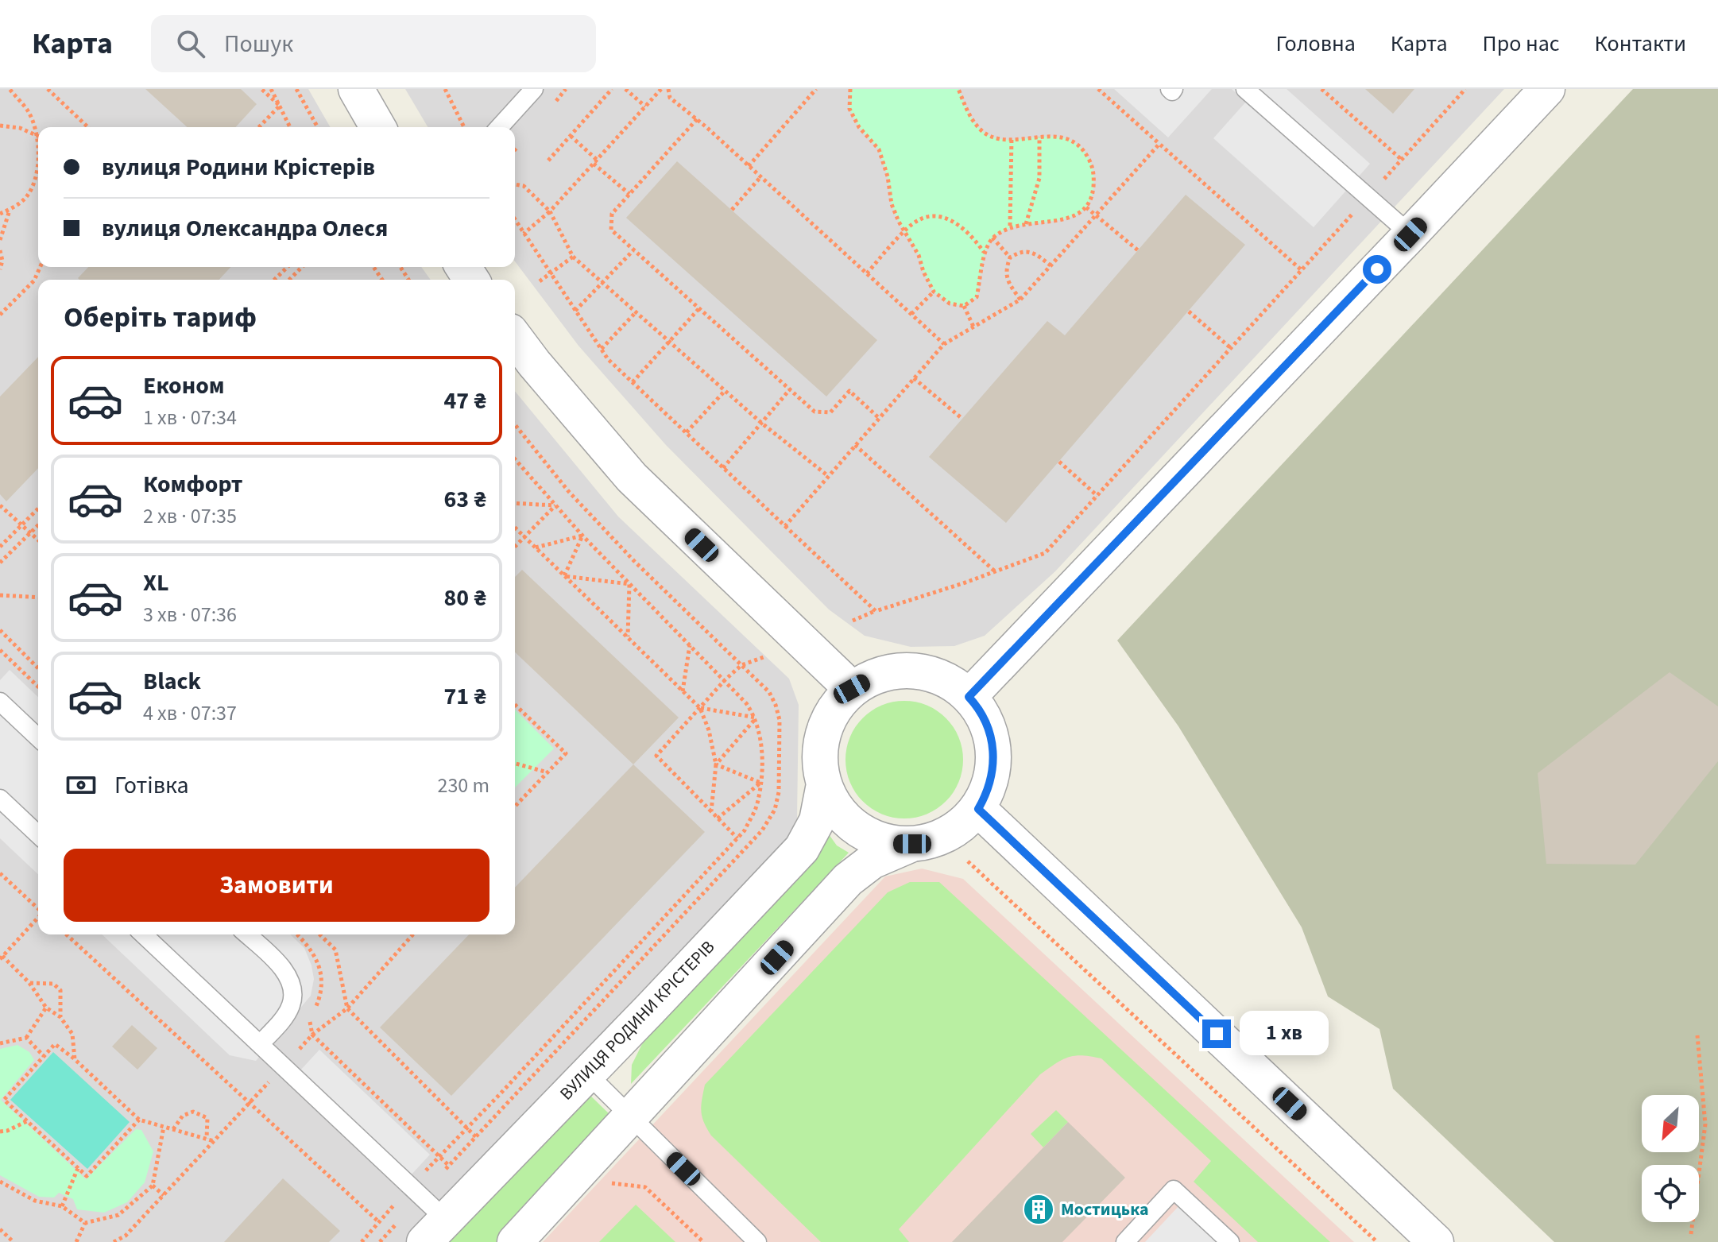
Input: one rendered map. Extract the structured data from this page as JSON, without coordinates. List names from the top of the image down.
{
  "streets": {
    "street": ["ВУЛИЦЯ РОДИНИ КРІСТЕРІВ"]
  },
  "places": {
    "building": ["Мостицька"]
  },
  "north": "bottom left",
  "page": {
    "header": "Карта",
    "search": "Пошук",
    "nav": [
      "Головна",
      "Карта",
      "Про нас",
      "Контакти"
    ],
    "banner": ["вулиця Родини Крістерів", "вулиця Олександра Олеся"],
    "heading": "Оберіть тариф",
    "list": [
      {
        "name": "Економ",
        "note": "1 хв · 07:34",
        "value": "47 ₴"
      },
      {
        "name": "Комфорт",
        "note": "2 хв · 07:35",
        "value": "63 ₴"
      },
      {
        "name": "XL",
        "note": "3 хв · 07:36",
        "value": "80 ₴"
      },
      {
        "name": "Black",
        "note": "4 хв · 07:37",
        "value": "71 ₴"
      }
    ],
    "pay": ["Готівка", "230 m"],
    "buttons": "Замовити",
    "bubble": "1 хв"
  }
}
